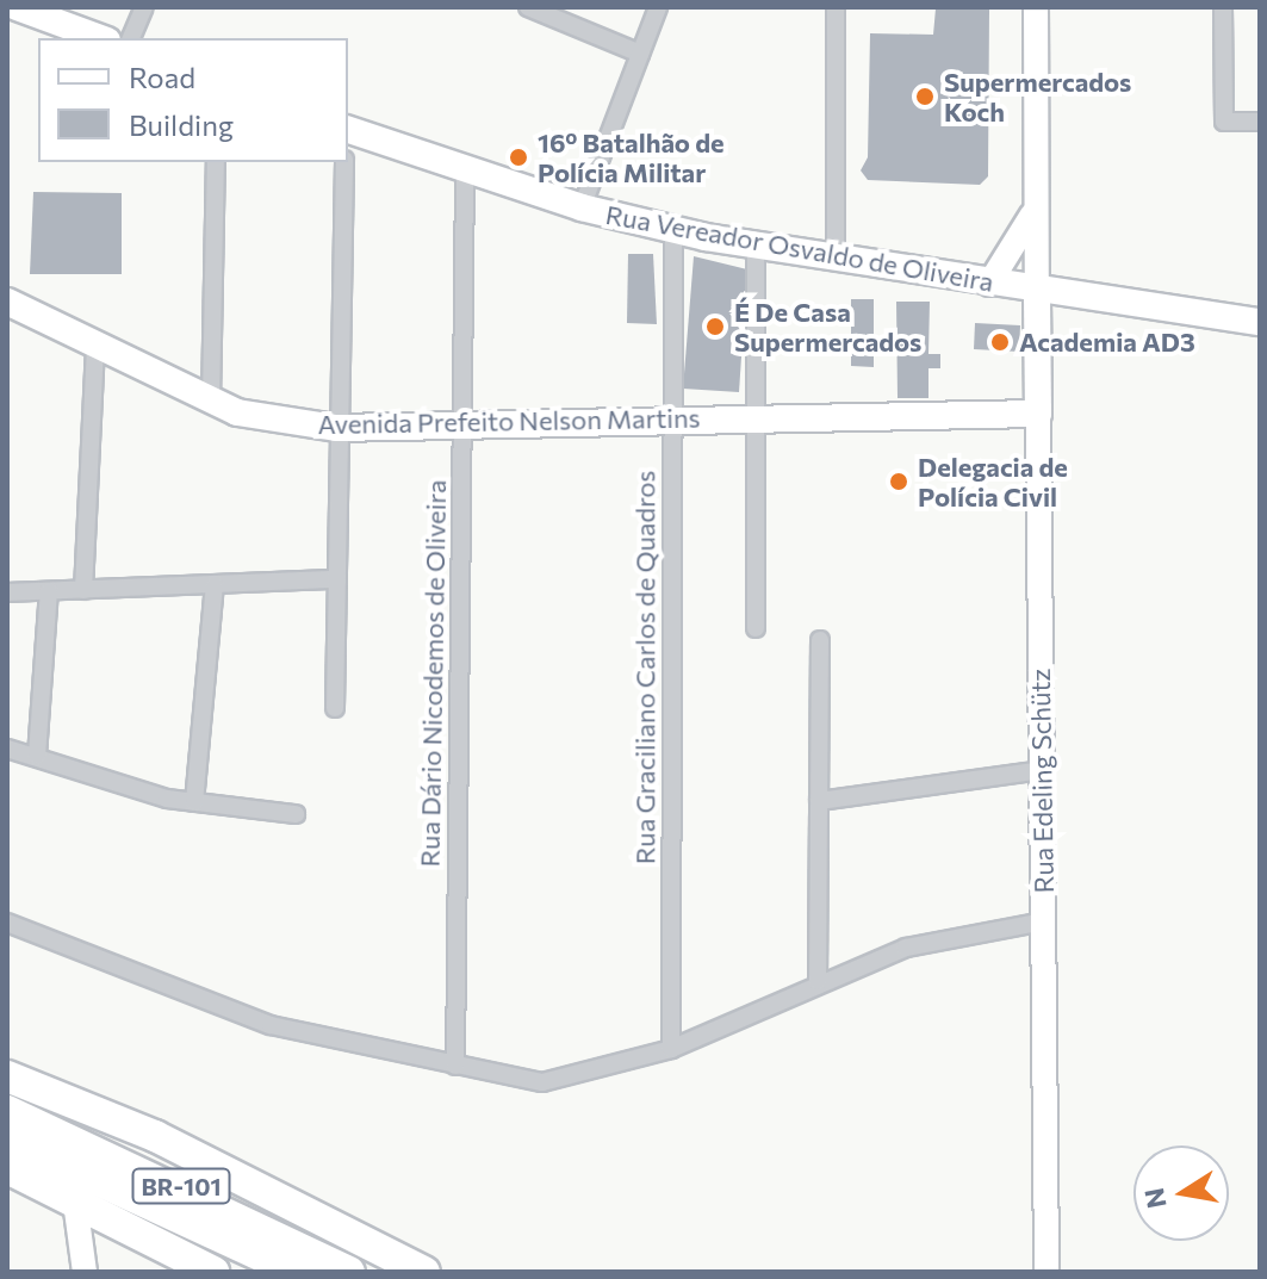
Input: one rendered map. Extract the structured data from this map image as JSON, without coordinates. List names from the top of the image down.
{
  "streets": {
    "highway": ["BR-101"],
    "main road": ["Rua Vereador Osvaldo de Oliveira", "Avenida Prefeito Nelson Martins", "Rua Edeling Schütz"],
    "street": ["Rua Graciliano Carlos de Quadros", "Rua Dário Nicodemos de Oliveira"]
  },
  "crossings": [
    ["Rua Vereador Osvaldo de Oliveira", "Rua Graciliano Carlos de Quadros"],
    ["Rua Vereador Osvaldo de Oliveira", "Rua Dário Nicodemos de Oliveira"],
    ["Rua Vereador Osvaldo de Oliveira", "Rua Edeling Schütz"],
    ["Avenida Prefeito Nelson Martins", "Rua Graciliano Carlos de Quadros"],
    ["Avenida Prefeito Nelson Martins", "Rua Dário Nicodemos de Oliveira"],
    ["Avenida Prefeito Nelson Martins", "Rua Edeling Schütz"]
  ],
  "places": [
    "Supermercados Koch",
    "16º Batalhão de Polícia Militar",
    "É De Casa Supermercados",
    "Academia AD3",
    "Delegacia de Polícia Civil"
  ],
  "legend": ["Road", "Building"],
  "north": "left"
}
